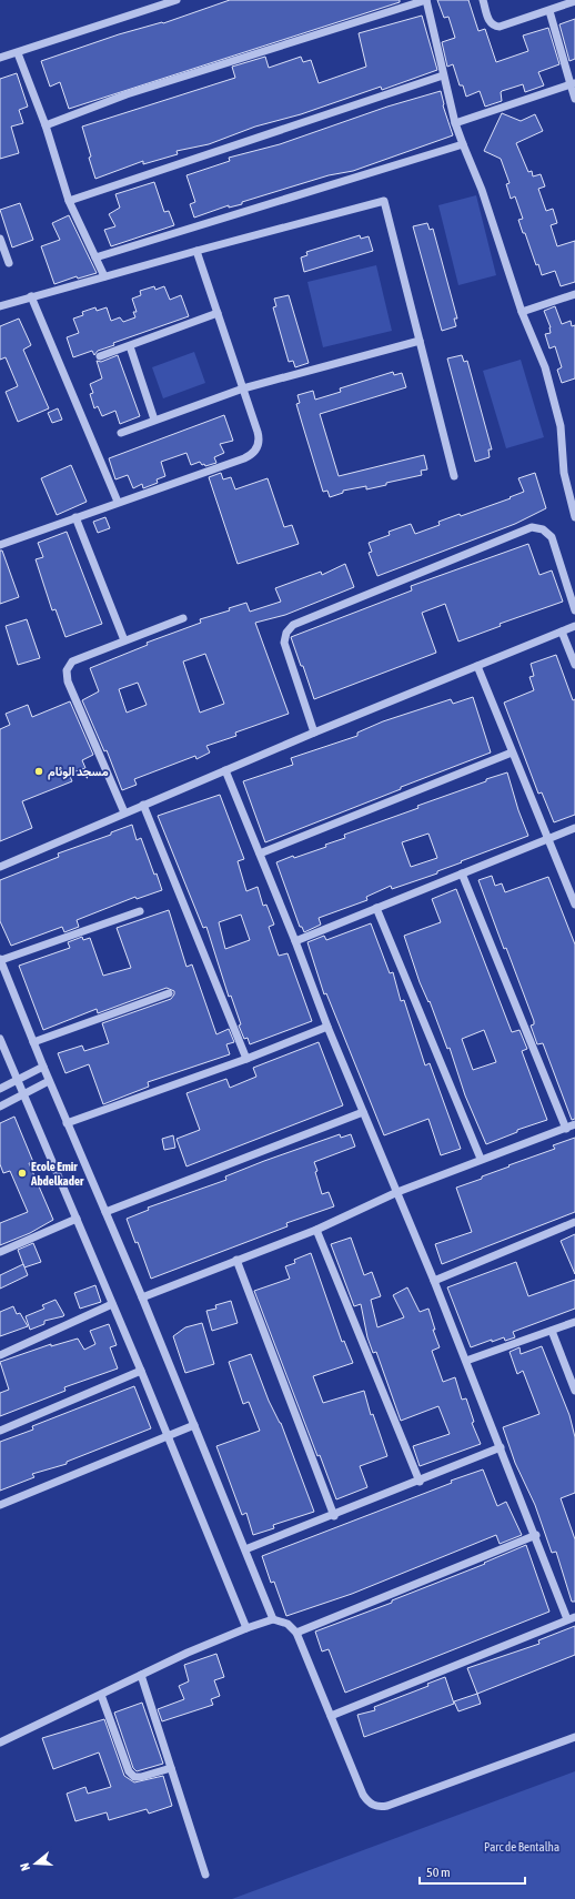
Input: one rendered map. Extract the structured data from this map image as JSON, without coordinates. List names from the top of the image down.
{
  "parks": ["Parc de Bentalha"],
  "places": ["مسجد الوئام", "Ecole Emir Abdelkader"],
  "scale_bar": "50 m",
  "north": "left"
}
